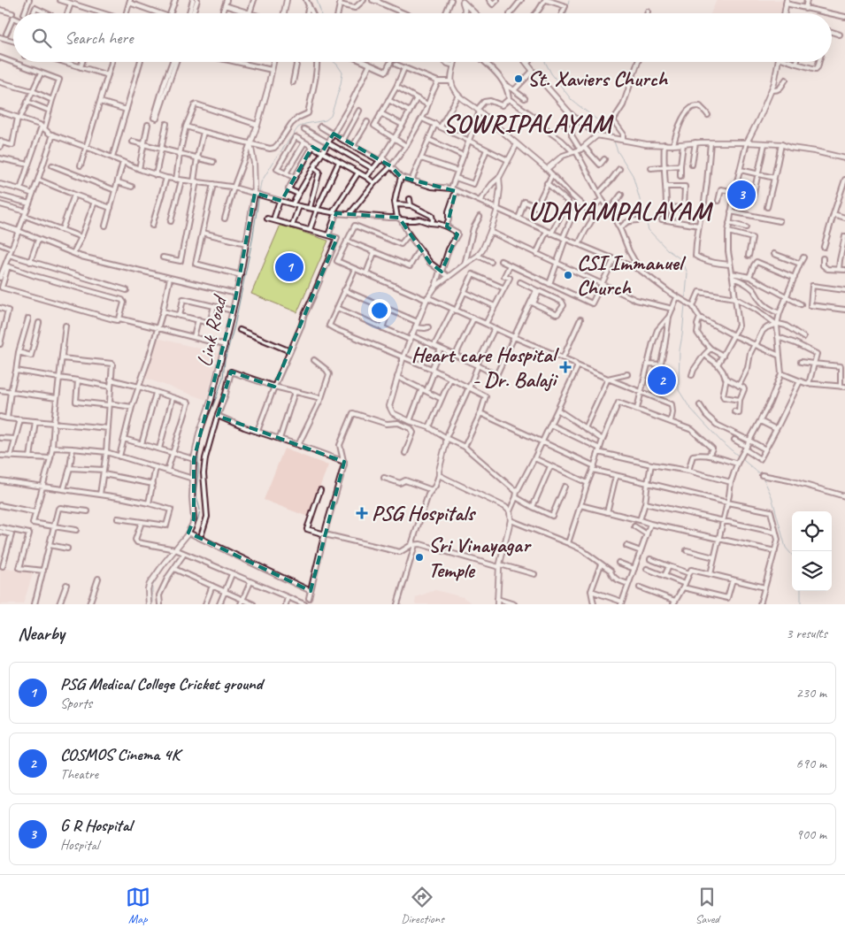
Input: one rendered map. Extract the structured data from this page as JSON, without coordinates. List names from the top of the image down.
{
  "streets": {
    "street": ["Link Road"]
  },
  "districts": ["SOWRIPALAYAM", "UDAYAMPALAYAM"],
  "places": {
    "other": ["St. Xaviers Church", "CSI Immanuel Church", "Sri Vinayagar Temple"],
    "health": ["Heart care Hospital - Dr. Balaji", "PSG Hospitals"]
  },
  "page": {
    "search": "Search here",
    "pins": ["3", "1", "2"],
    "heading": ["Nearby", "3 results"],
    "list": [
      {
        "mark": "1",
        "name": "PSG Medical College Cricket ground",
        "note": "Sports",
        "value": "230 m"
      },
      {
        "mark": "2",
        "name": "COSMOS Cinema 4K",
        "note": "Theatre",
        "value": "690 m"
      },
      {
        "mark": "3",
        "name": "G R Hospital",
        "note": "Hospital",
        "value": "900 m"
      }
    ],
    "nav": ["Map", "Directions", "Saved"]
  }
}
